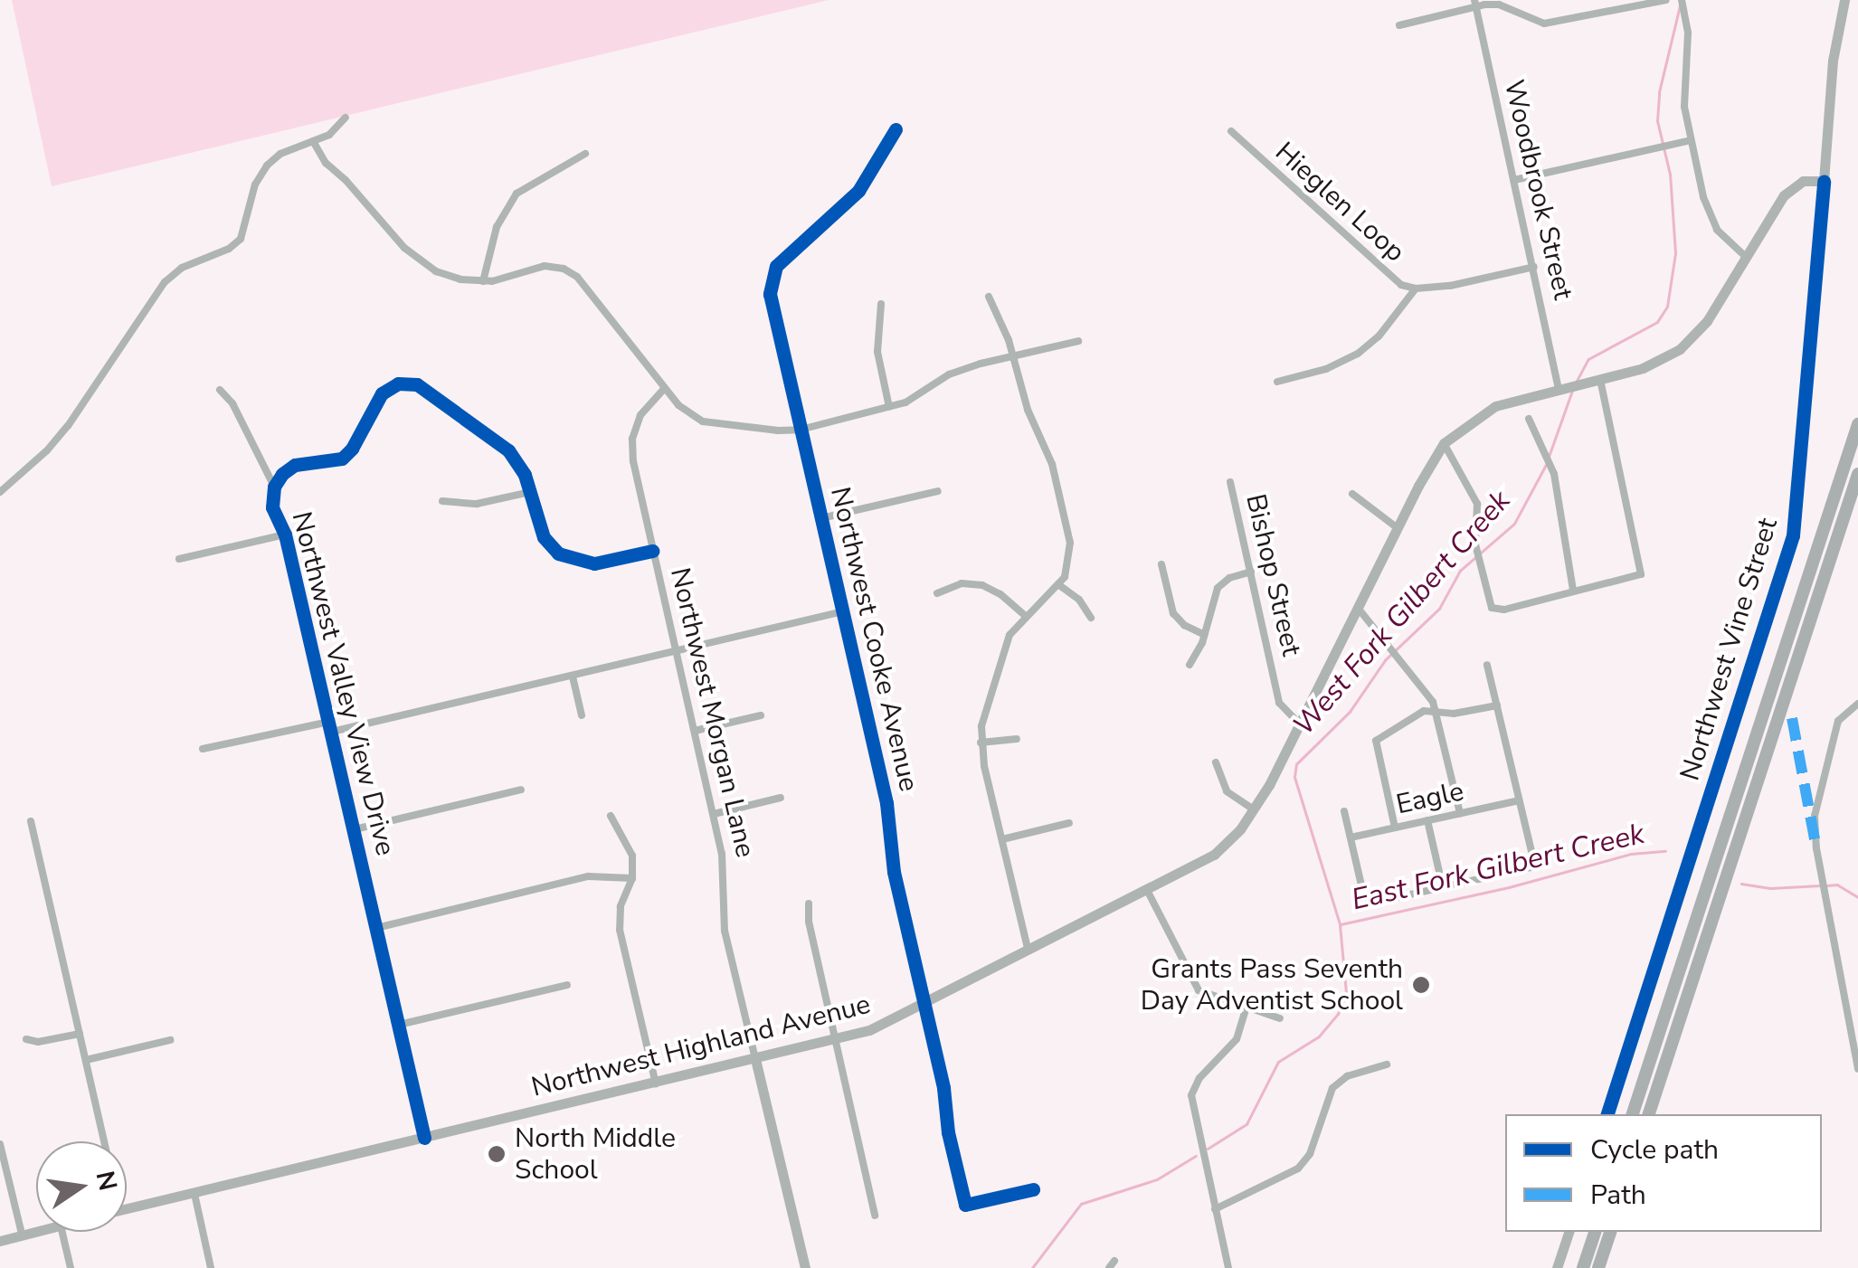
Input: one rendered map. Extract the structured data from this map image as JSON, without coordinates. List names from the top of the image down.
{
  "streets": {
    "main road": ["Northwest Vine Street", "Northwest Morgan Lane", "Northwest Highland Avenue"],
    "street": [
      "Woodbrook Street",
      "Hieglen Loop",
      "Bishop Street",
      "Northwest Cooke Avenue",
      "Northwest Valley View Drive",
      "Eagle"
    ]
  },
  "crossings": [
    ["Woodbrook Street", "Hieglen Loop"],
    ["Woodbrook Street", "Northwest Highland Avenue"],
    ["Bishop Street", "Northwest Highland Avenue"],
    ["Northwest Cooke Avenue", "Northwest Highland Avenue"],
    ["Northwest Vine Street", "Northwest Highland Avenue"],
    ["Northwest Valley View Drive", "Northwest Morgan Lane"],
    ["Northwest Valley View Drive", "Northwest Highland Avenue"],
    ["Northwest Morgan Lane", "Northwest Highland Avenue"]
  ],
  "water": ["West Fork Gilbert Creek", "East Fork Gilbert Creek"],
  "places": ["Grants Pass Seventh Day Adventist School", "North Middle School"],
  "legend": ["Cycle path", "Path"],
  "north": "right"
}
